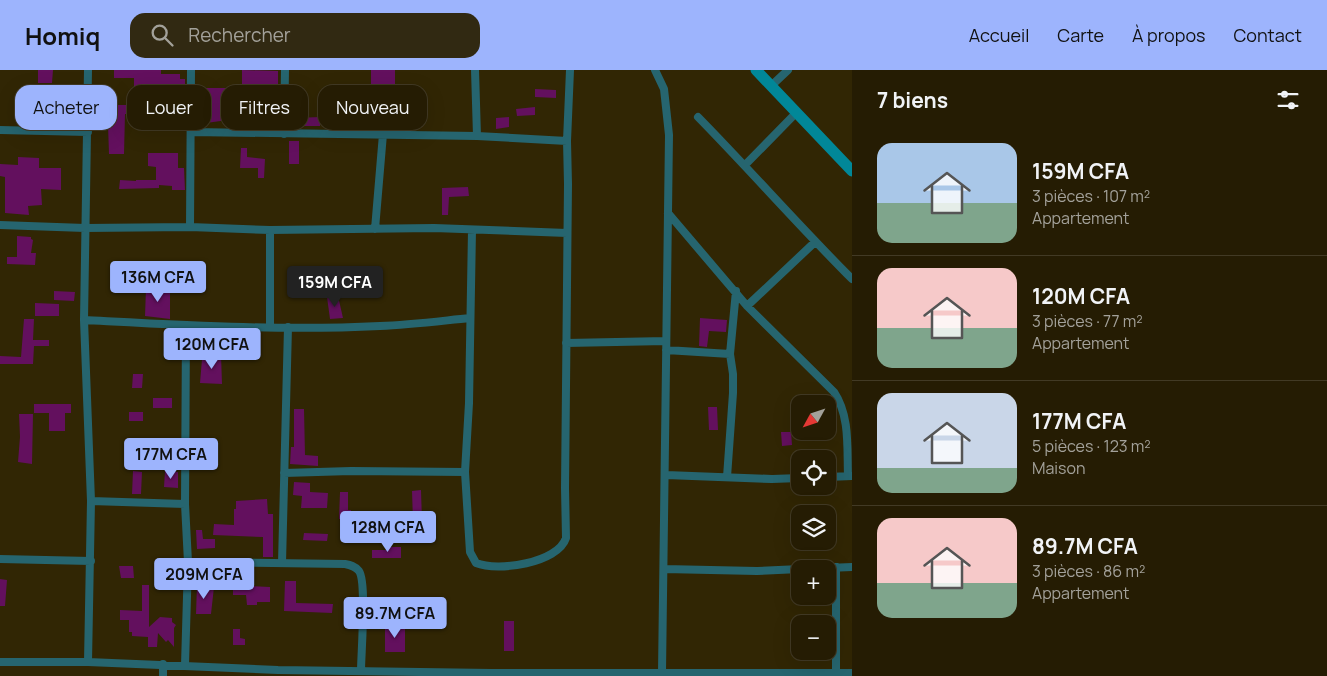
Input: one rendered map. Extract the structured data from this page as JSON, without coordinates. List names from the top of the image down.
{
  "north": "bottom left",
  "page": {
    "header": "Homiq",
    "search": "Rechercher",
    "nav": [
      "Accueil",
      "Carte",
      "À propos",
      "Contact"
    ],
    "heading": "7 biens",
    "chip": [
      "Acheter",
      "Louer",
      "Filtres",
      "Nouveau"
    ],
    "list": [
      {
        "name": "159M CFA",
        "note": "3 pièces · 107 m² · Appartement"
      },
      {
        "name": "120M CFA",
        "note": "3 pièces · 77 m² · Appartement"
      },
      {
        "name": "177M CFA",
        "note": "5 pièces · 123 m² · Maison"
      },
      {
        "name": "89.7M CFA",
        "note": "3 pièces · 86 m² · Appartement"
      }
    ],
    "price": [
      "136M CFA",
      "159M CFA",
      "120M CFA",
      "177M CFA",
      "128M CFA",
      "209M CFA",
      "89.7M CFA"
    ],
    "map_buttons": ["+", "−"]
  }
}
